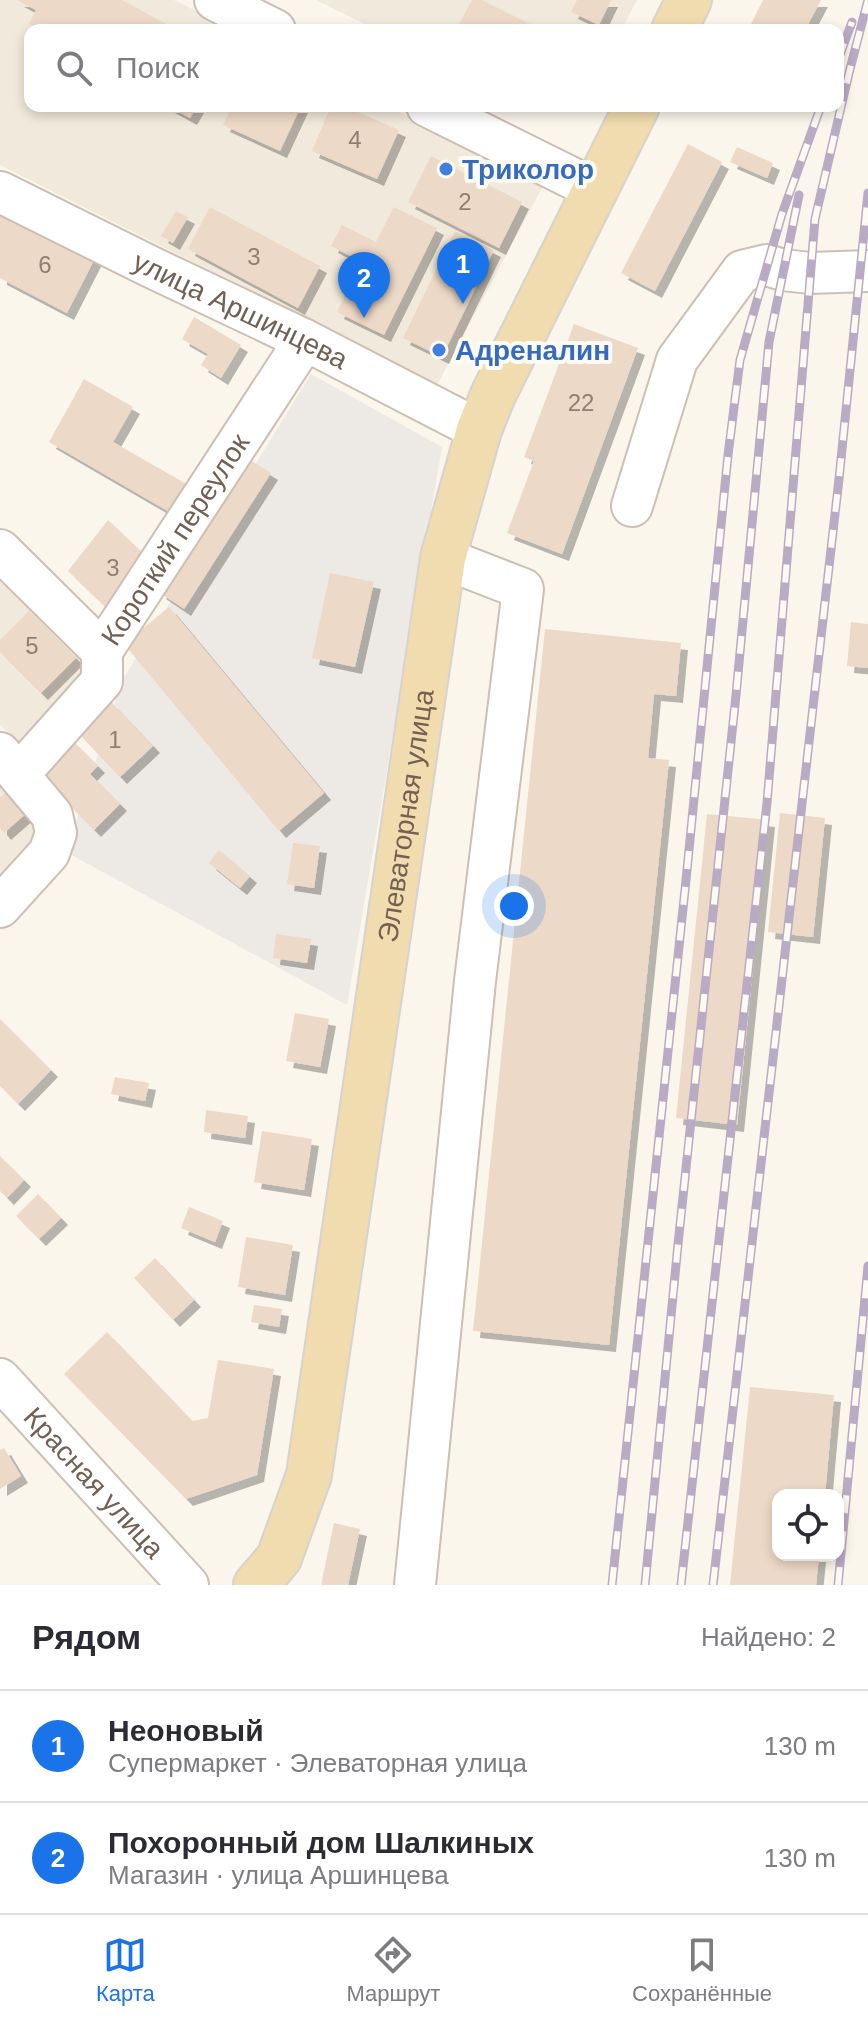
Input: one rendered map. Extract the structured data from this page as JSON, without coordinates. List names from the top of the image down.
{
  "streets": {
    "main road": ["Элеваторная улица"],
    "street": ["улица Аршинцева", "Короткий переулок", "Красная улица"]
  },
  "crossings": [
    ["улица Аршинцева", "Короткий переулок"],
    ["улица Аршинцева", "Элеваторная улица"]
  ],
  "places": ["Триколор", "Адреналин"],
  "house_numbers": [
    "4",
    "2",
    "3",
    "6",
    "22",
    "3",
    "5",
    "1"
  ],
  "page": {
    "search": "Поиск",
    "pins": ["1", "2"],
    "heading": ["Рядом", "Найдено: 2"],
    "list": [
      {
        "mark": "1",
        "name": "Неоновый",
        "note": "Супермаркет · Элеваторная улица",
        "value": "130 m"
      },
      {
        "mark": "2",
        "name": "Похоронный дом Шалкиных",
        "note": "Магазин · улица Аршинцева",
        "value": "130 m"
      }
    ],
    "nav": ["Карта", "Маршрут", "Сохранённые"]
  }
}
